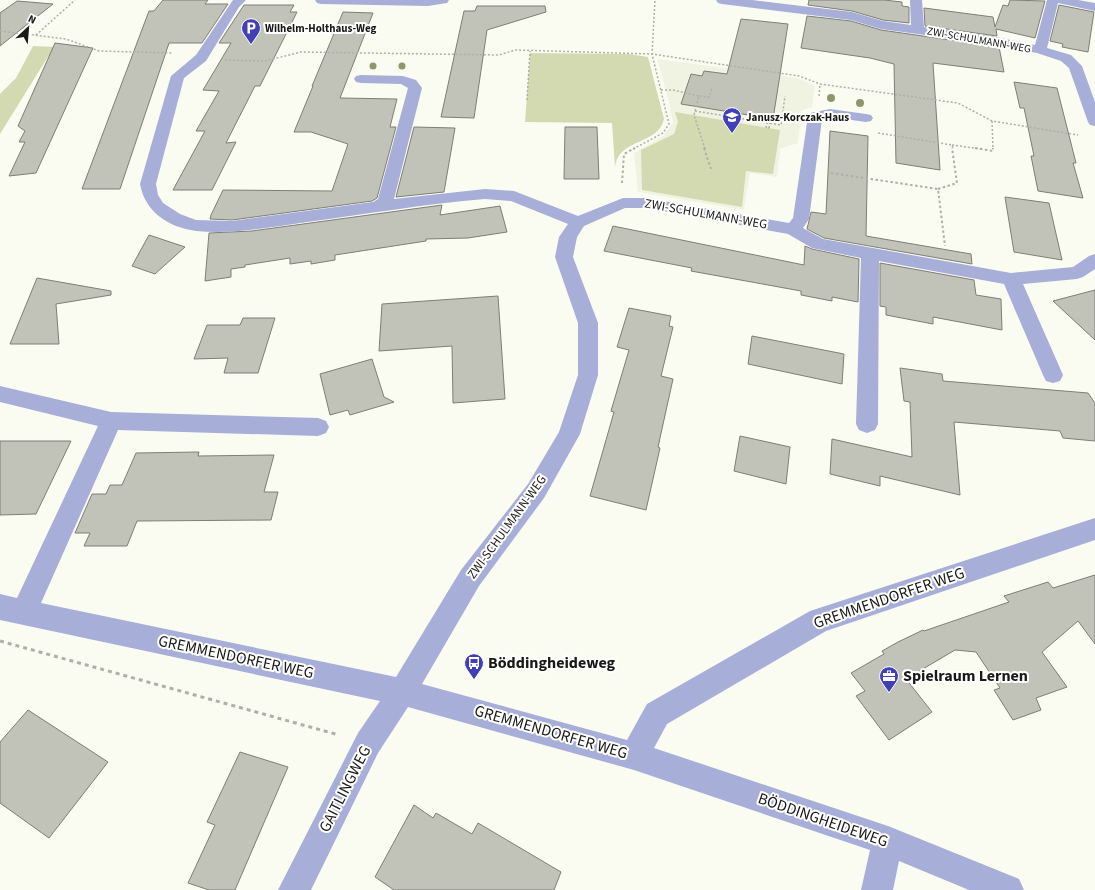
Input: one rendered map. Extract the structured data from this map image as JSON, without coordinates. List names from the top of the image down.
{
  "streets": {
    "street": [
      "ZWI-SCHULMANN-WEG",
      "GREMMENDORFER WEG",
      "GAITLINGWEG",
      "BÖDDINGHEIDEWEG"
    ]
  },
  "crossings": [
    ["ZWI-SCHULMANN-WEG", "GREMMENDORFER WEG"],
    ["ZWI-SCHULMANN-WEG", "GAITLINGWEG"],
    ["GREMMENDORFER WEG", "GAITLINGWEG"],
    ["GREMMENDORFER WEG", "BÖDDINGHEIDEWEG"]
  ],
  "places": {
    "parking": ["Wilhelm-Holthaus-Weg"],
    "school or university": ["Janusz-Korczak-Haus"],
    "bus stop": ["Böddingheideweg"],
    "office": ["Spielraum Lernen"]
  },
  "north": "top right"
}
